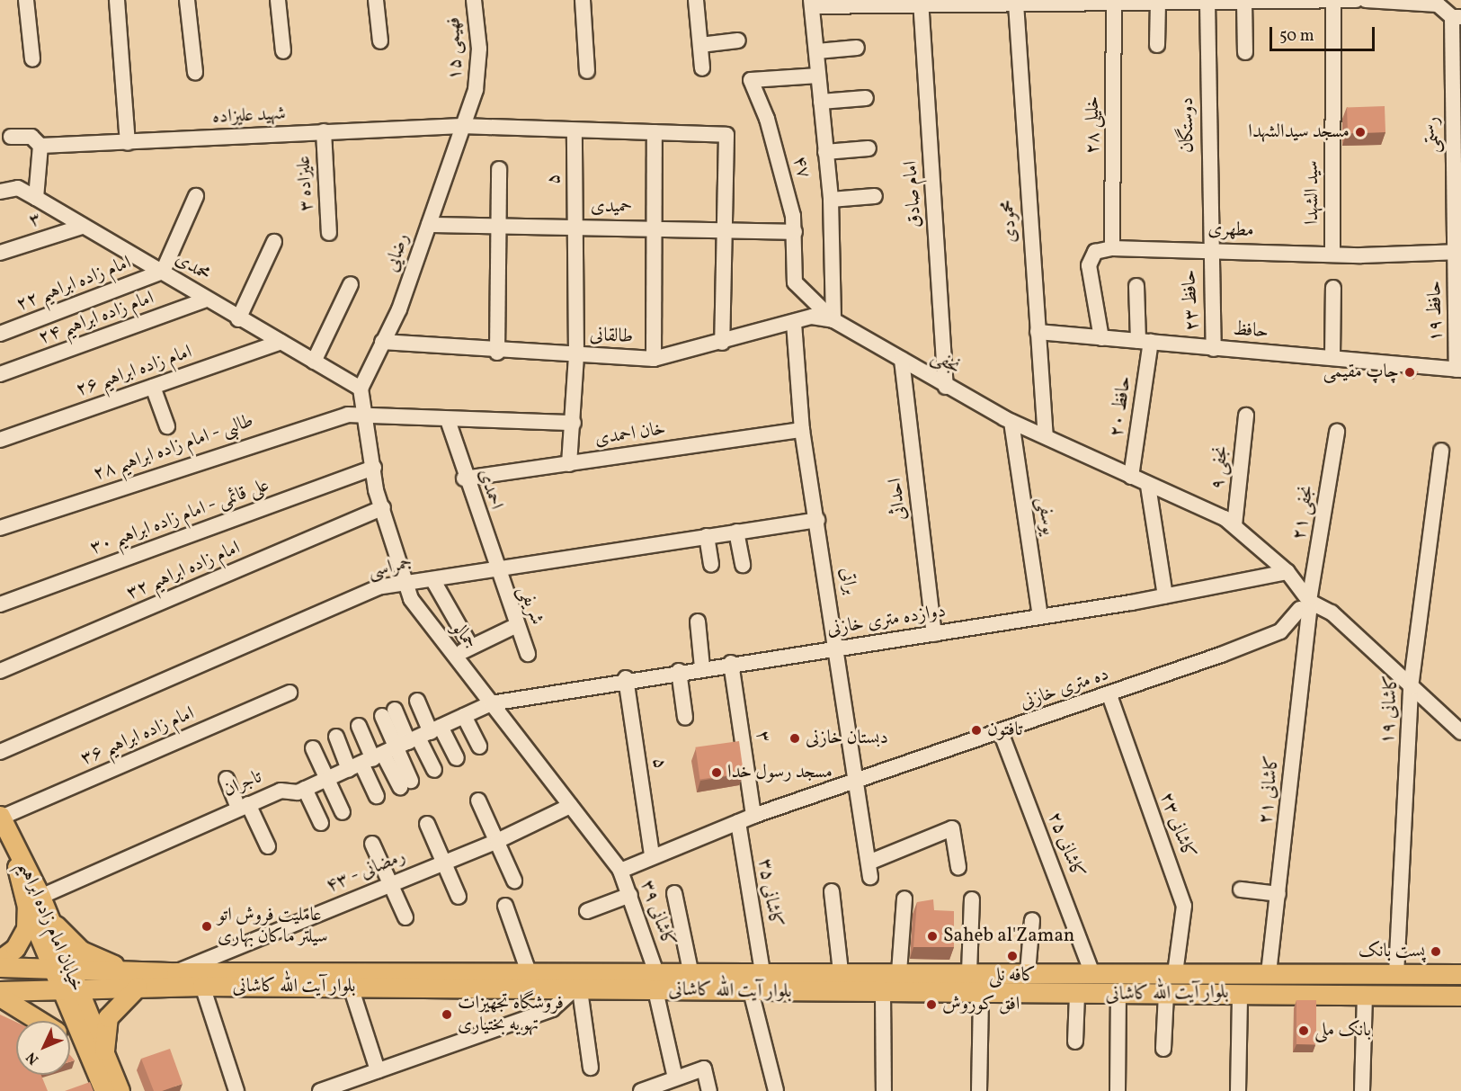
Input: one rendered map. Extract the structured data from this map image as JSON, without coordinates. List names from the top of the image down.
{
  "streets": {
    "main road": ["خیابان امام زاده ابراهیم", "بلوار آیت الله کاشانی"],
    "street": [
      "فهیمی ۱۵",
      "شهید علیزاده",
      "خلیلی ۲۸",
      "دوستگان",
      "رستمی",
      "۴۷",
      "۵",
      "علیزاده ۳",
      "سید الشهدا",
      "امام صادق",
      "حمیدی",
      "۳",
      "محمودی",
      "مطهری",
      "رضایی",
      "محمدی",
      "امام زاده ابراهیم ۲۲",
      "حافظ ۲۳",
      "حافظ ۱۹",
      "امام زاده ابراهیم ۲۴",
      "حافظ",
      "طالقانی",
      "نجفی",
      "امام زاده ابراهیم ۲۶",
      "حافظ ۲۰",
      "خان احمدی",
      "طالبی - امام زاده ابراهیم ۲۸",
      "نجفی ۹",
      "احمدی",
      "احداثی",
      "نجفی ۲۱",
      "یوسفی",
      "علی قائمی - امام زاده ابراهیم ۳۰",
      "جمراسی",
      "امام زاده ابراهیم ۳۲",
      "براتی",
      "شریفی",
      "دوازده متری خازنی",
      "جمالو",
      "ده متری خازنی",
      "کاشانی ۱۹",
      "امام زاده ابراهیم ۳۶",
      "تاجران",
      "کاشانی ۲۱",
      "کاشانی ۲۳",
      "کاشانی ۲۵",
      "رمضانی - ۴۳",
      "کاشانی ۳۵",
      "کاشانی ۳۹"
    ]
  },
  "crossings": [
    ["فهیمی ۱۵", "شهید علیزاده"],
    ["فهیمی ۱۵", "رضایی"],
    ["شهید علیزاده", "۵"],
    ["شهید علیزاده", "علیزاده ۳"],
    ["شهید علیزاده", "حمیدی"],
    ["شهید علیزاده", "رضایی"],
    ["خلیلی ۲۸", "مطهری"],
    ["دوستگان", "مطهری"],
    ["دوستگان", "حافظ ۲۳"],
    ["رستمی", "مطهری"],
    ["رستمی", "حافظ ۱۹"],
    ["۴۷", "حمیدی"],
    ["۴۷", "طالقانی"],
    ["۴۷", "نجفی"],
    ["۵", "حمیدی"],
    ["۵", "طالقانی"],
    ["۵", "خان احمدی"],
    ["۵", "طالبی - امام زاده ابراهیم ۲۸"],
    ["۵", "دوازده متری خازنی"],
    ["۵", "ده متری خازنی"],
    ["سید الشهدا", "مطهری"],
    ["امام صادق", "نجفی"],
    ["حمیدی", "رضایی"],
    ["۳", "محمدی"],
    ["۳", "دوازده متری خازنی"],
    ["۳", "ده متری خازنی"],
    ["محمودی", "حافظ"],
    ["محمودی", "نجفی"],
    ["مطهری", "حافظ ۲۳"],
    ["مطهری", "حافظ ۱۹"],
    ["مطهری", "حافظ"],
    ["رضایی", "محمدی"],
    ["رضایی", "طالقانی"],
    ["رضایی", "جمالو"],
    ["محمدی", "امام زاده ابراهیم ۲۲"],
    ["محمدی", "امام زاده ابراهیم ۲۴"],
    ["محمدی", "امام زاده ابراهیم ۲۶"],
    ["محمدی", "جمالو"],
    ["حافظ ۲۳", "حافظ"],
    ["حافظ ۱۹", "حافظ"],
    ["حافظ", "حافظ ۲۰"],
    ["طالقانی", "نجفی"],
    ["طالقانی", "براتی"],
    ["نجفی", "حافظ ۲۰"],
    ["نجفی", "نجفی ۹"],
    ["نجفی", "احداثی"],
    ["نجفی", "نجفی ۲۱"],
    ["نجفی", "یوسفی"],
    ["نجفی", "دوازده متری خازنی"],
    ["نجفی", "ده متری خازنی"],
    ["نجفی", "کاشانی ۲۱"],
    ["خان احمدی", "احمدی"],
    ["خان احمدی", "براتی"],
    ["طالبی - امام زاده ابراهیم ۲۸", "احمدی"],
    ["طالبی - امام زاده ابراهیم ۲۸", "جمالو"],
    ["احمدی", "جمراسی"],
    ["احمدی", "شریفی"],
    ["احداثی", "دوازده متری خازنی"],
    ["نجفی ۲۱", "ده متری خازنی"],
    ["نجفی ۲۱", "کاشانی ۲۱"],
    ["یوسفی", "دوازده متری خازنی"],
    ["علی قائمی - امام زاده ابراهیم ۳۰", "جمالو"],
    ["جمراسی", "براتی"],
    ["جمراسی", "شریفی"],
    ["جمراسی", "جمالو"],
    ["امام زاده ابراهیم ۳۲", "جمالو"],
    ["براتی", "دوازده متری خازنی"],
    ["براتی", "ده متری خازنی"],
    ["دوازده متری خازنی", "جمالو"],
    ["دوازده متری خازنی", "تاجران"],
    ["جمالو", "ده متری خازنی"],
    ["جمالو", "تاجران"],
    ["جمالو", "رمضانی - ۴۳"],
    ["جمالو", "کاشانی ۳۹"],
    ["ده متری خازنی", "کاشانی ۲۱"],
    ["ده متری خازنی", "کاشانی ۲۳"],
    ["ده متری خازنی", "کاشانی ۲۵"],
    ["ده متری خازنی", "کاشانی ۳۵"],
    ["ده متری خازنی", "کاشانی ۳۹"],
    ["کاشانی ۱۹", "بلوار آیت الله کاشانی"],
    ["امام زاده ابراهیم ۳۶", "خیابان امام زاده ابراهیم"],
    ["تاجران", "خیابان امام زاده ابراهیم"],
    ["کاشانی ۲۱", "بلوار آیت الله کاشانی"],
    ["کاشانی ۲۳", "بلوار آیت الله کاشانی"],
    ["کاشانی ۲۵", "بلوار آیت الله کاشانی"],
    ["رمضانی - ۴۳", "بلوار آیت الله کاشانی"],
    ["کاشانی ۳۵", "بلوار آیت الله کاشانی"],
    ["کاشانی ۳۹", "بلوار آیت الله کاشانی"],
    ["خیابان امام زاده ابراهیم", "بلوار آیت الله کاشانی"]
  ],
  "places": [
    "مسجد سیدالشهدا",
    "چاپ مقیمی",
    "تافتون",
    "دبستان خازنی",
    "مسجد رسول خدا",
    "عاملیت فروش اتو سیلتر ماکان بهاری",
    "Saheb al'Zaman",
    "پست بانک",
    "کافه نلی",
    "افق کوروش",
    "فروشگاه تجهیزات تهویه بختیاری",
    "بانک ملی"
  ],
  "scale_bar": "50 m",
  "north": "bottom left"
}
